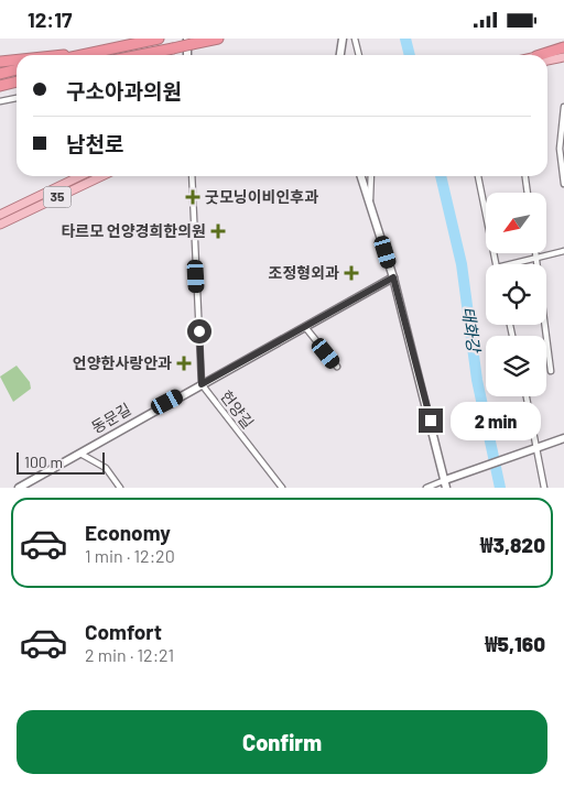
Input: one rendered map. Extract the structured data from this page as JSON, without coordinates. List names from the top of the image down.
{
  "streets": {
    "main road": ["35", "동문길"],
    "street": ["헌양길"]
  },
  "crossings": [
    ["헌양길", "동문길"]
  ],
  "water": ["태화강"],
  "places": {
    "health": [
      "굿모닝이비인후과",
      "타르모 언양경희한의원",
      "조정형외과",
      "언양한사랑안과"
    ]
  },
  "scale_bar": "100 m",
  "north": "bottom left",
  "page": {
    "status": "12:17",
    "banner": ["구소아과의원", "남천로"],
    "bubble": "2 min",
    "scale": "100 m",
    "list": [
      {
        "name": "Economy",
        "note": "1 min · 12:20",
        "value": "₩3,820"
      },
      {
        "name": "Comfort",
        "note": "2 min · 12:21",
        "value": "₩5,160"
      }
    ],
    "buttons": "Confirm"
  }
}
